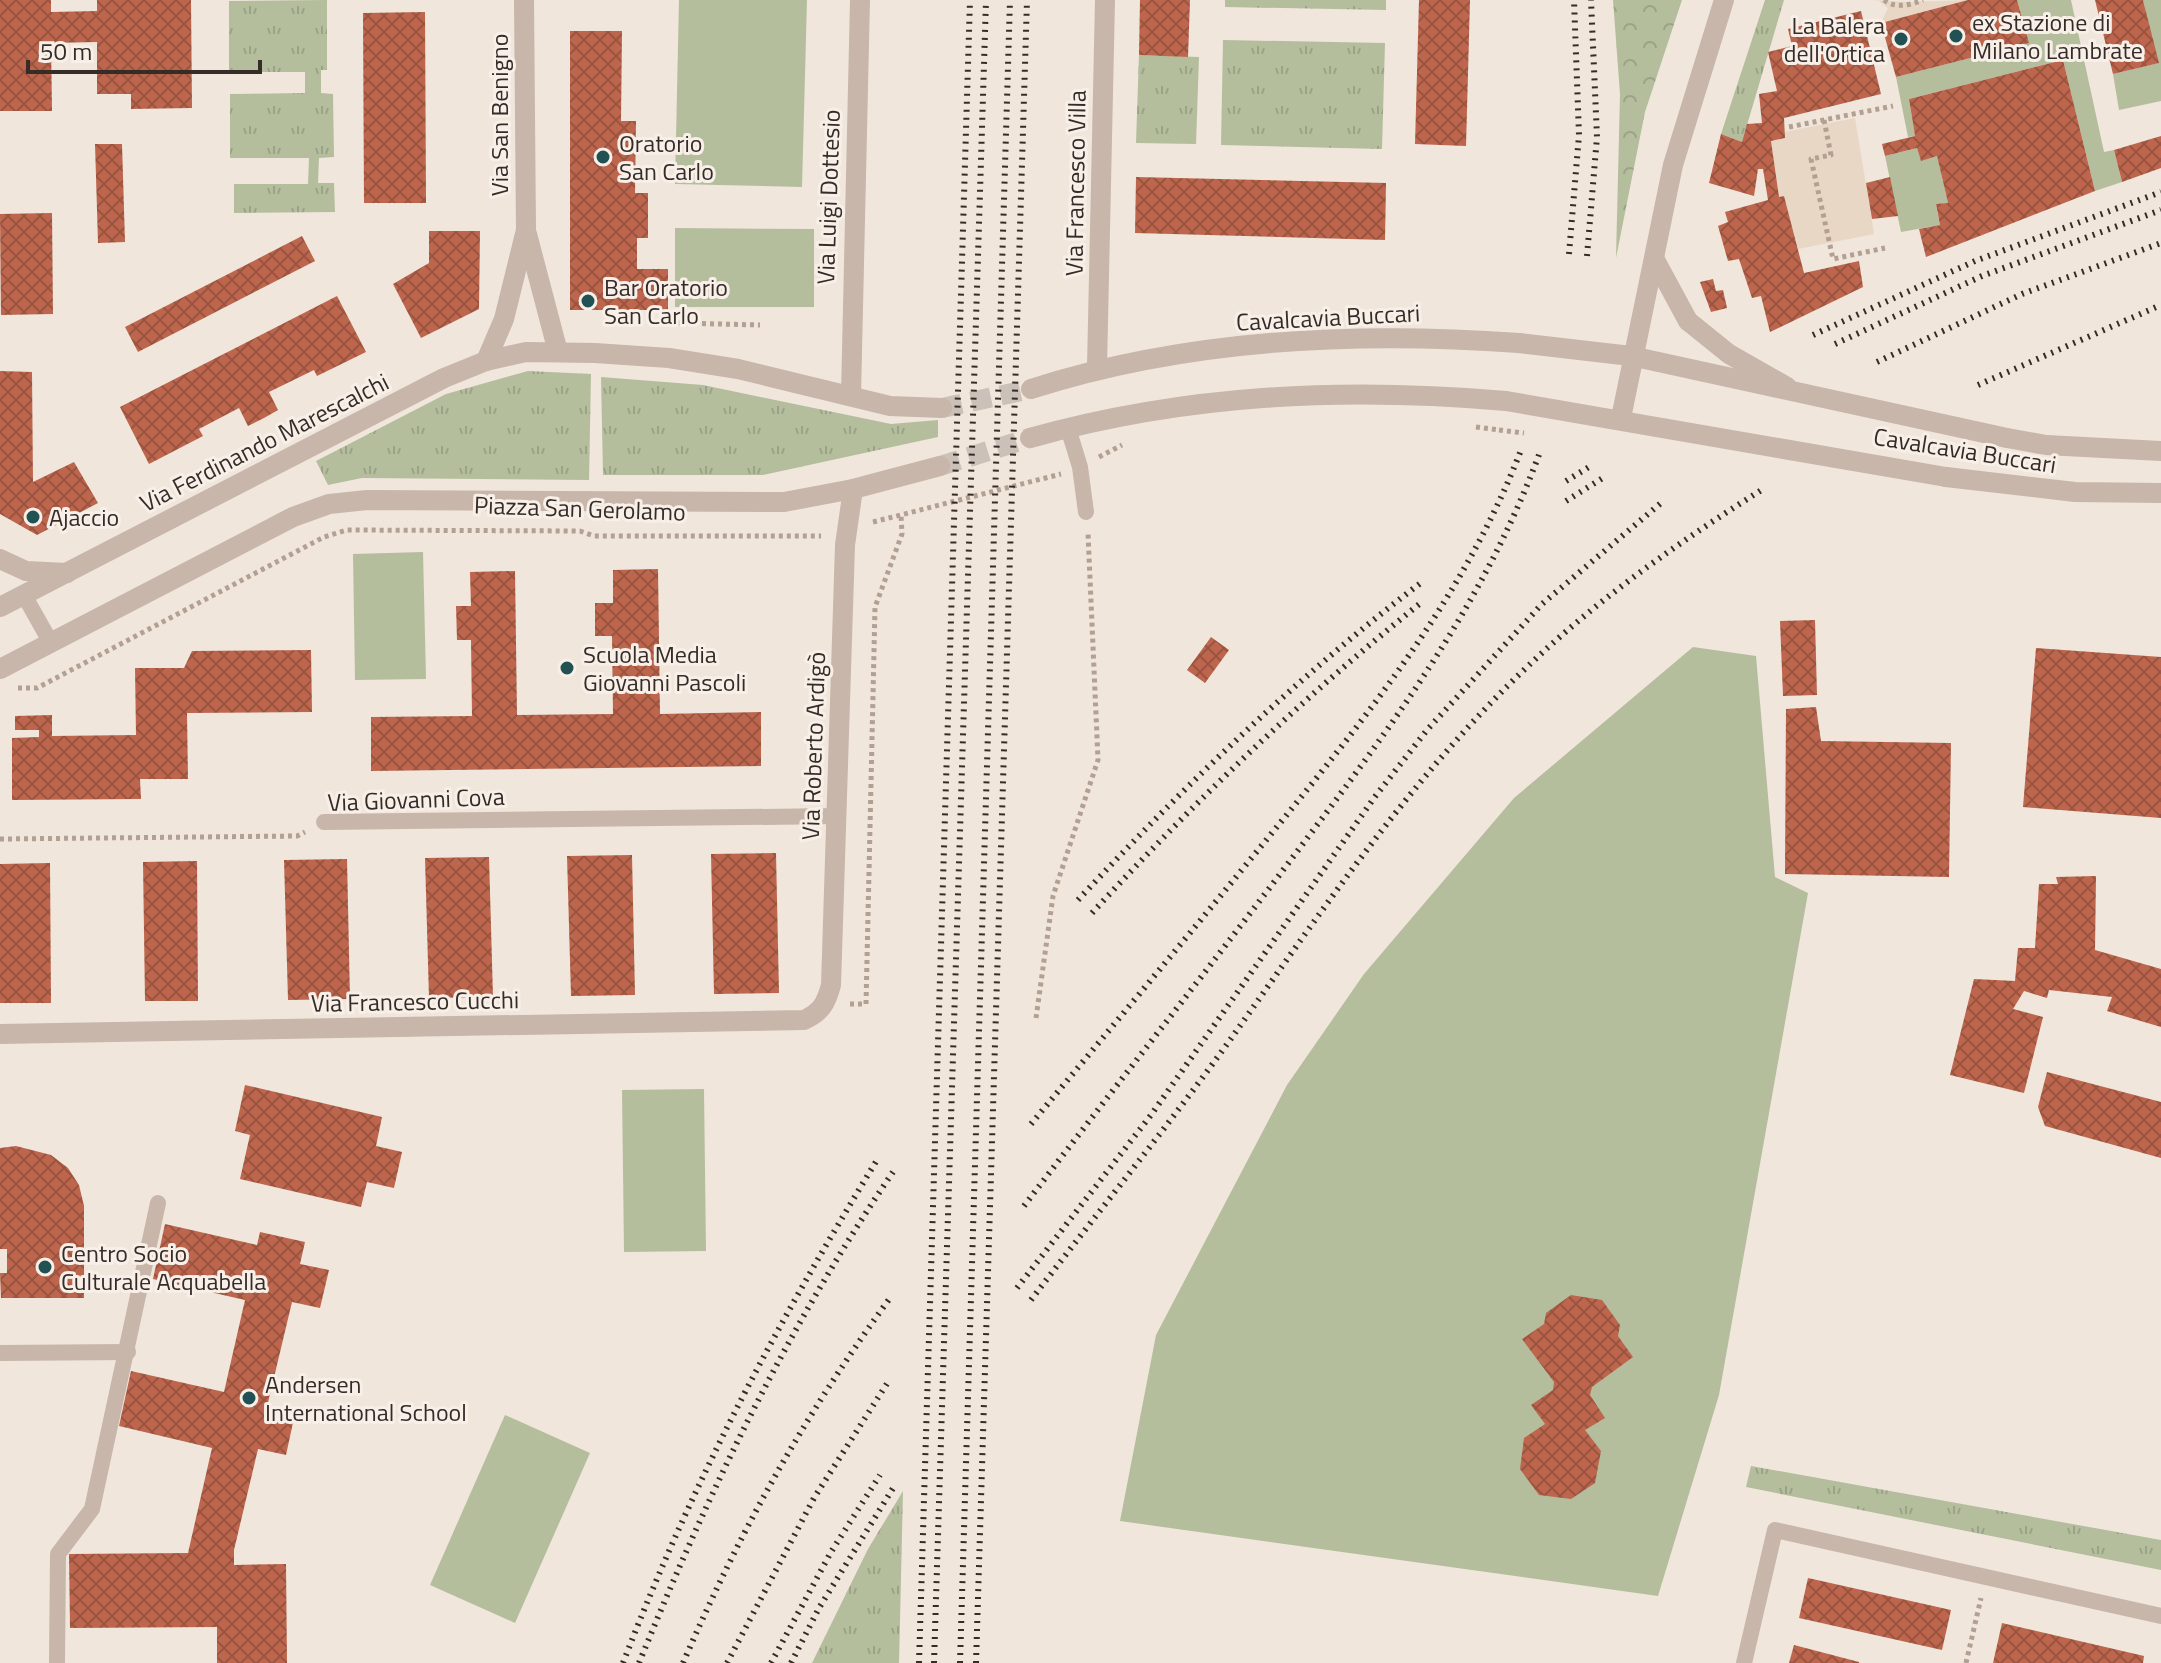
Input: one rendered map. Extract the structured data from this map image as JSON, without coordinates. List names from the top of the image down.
{
  "streets": {
    "street": [
      "Via San Benigno",
      "Via Francesco Villa",
      "Via Luigi Dottesio",
      "Cavalcavia Buccari",
      "Via Ferdinando Marescalchi",
      "Piazza San Gerolamo",
      "Via Roberto Ardigò",
      "Via Francesco Cucchi"
    ],
    "lane": ["Via Giovanni Cova"]
  },
  "crossings": [
    ["Via San Benigno", "Via Ferdinando Marescalchi"],
    ["Via Francesco Villa", "Cavalcavia Buccari"],
    ["Piazza San Gerolamo", "Via Roberto Ardigò"],
    ["Via Roberto Ardigò", "Via Giovanni Cova"],
    ["Via Roberto Ardigò", "Via Francesco Cucchi"]
  ],
  "places": [
    "ex Stazione di Milano Lambrate",
    "La Balera dell'Ortica",
    "Oratorio San Carlo",
    "Bar Oratorio San Carlo",
    "Ajaccio",
    "Scuola Media Giovanni Pascoli",
    "Centro Socio Culturale Acquabella",
    "Andersen International School"
  ],
  "scale_bar": "50 m"
}
